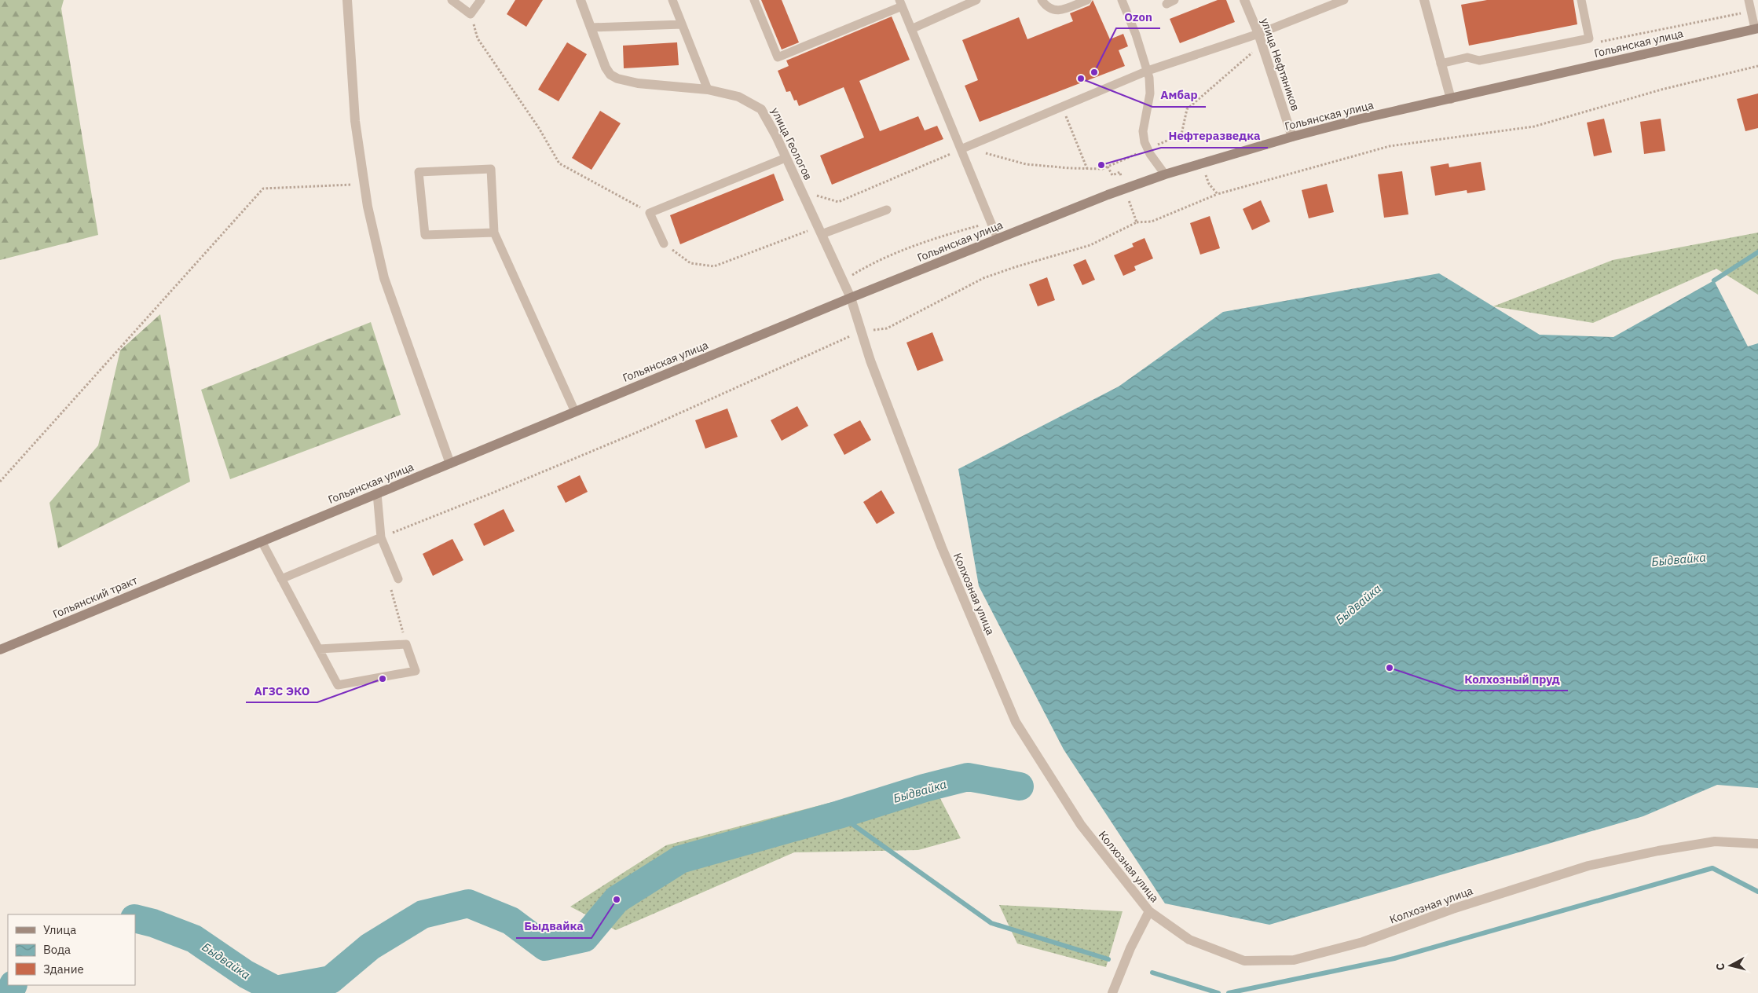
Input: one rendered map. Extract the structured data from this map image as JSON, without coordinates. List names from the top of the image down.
{
  "streets": {
    "main road": ["Гольянская улица", "Гольянский тракт"],
    "street": ["улица Нефтяников", "улица Геологов", "Колхозная улица"]
  },
  "crossings": [
    ["Гольянская улица", "улица Нефтяников"],
    ["Гольянская улица", "улица Геологов"],
    ["Гольянская улица", "Колхозная улица"],
    ["Гольянская улица", "Гольянский тракт"],
    ["улица Геологов", "Колхозная улица"]
  ],
  "water": ["Быдвайка"],
  "places": [
    "Ozon",
    "Амбар",
    "Нефтеразведка",
    "Колхозный пруд",
    "АГЗС ЭКО",
    "Быдвайка"
  ],
  "legend": ["Улица", "Вода", "Здание"],
  "north": "left"
}
